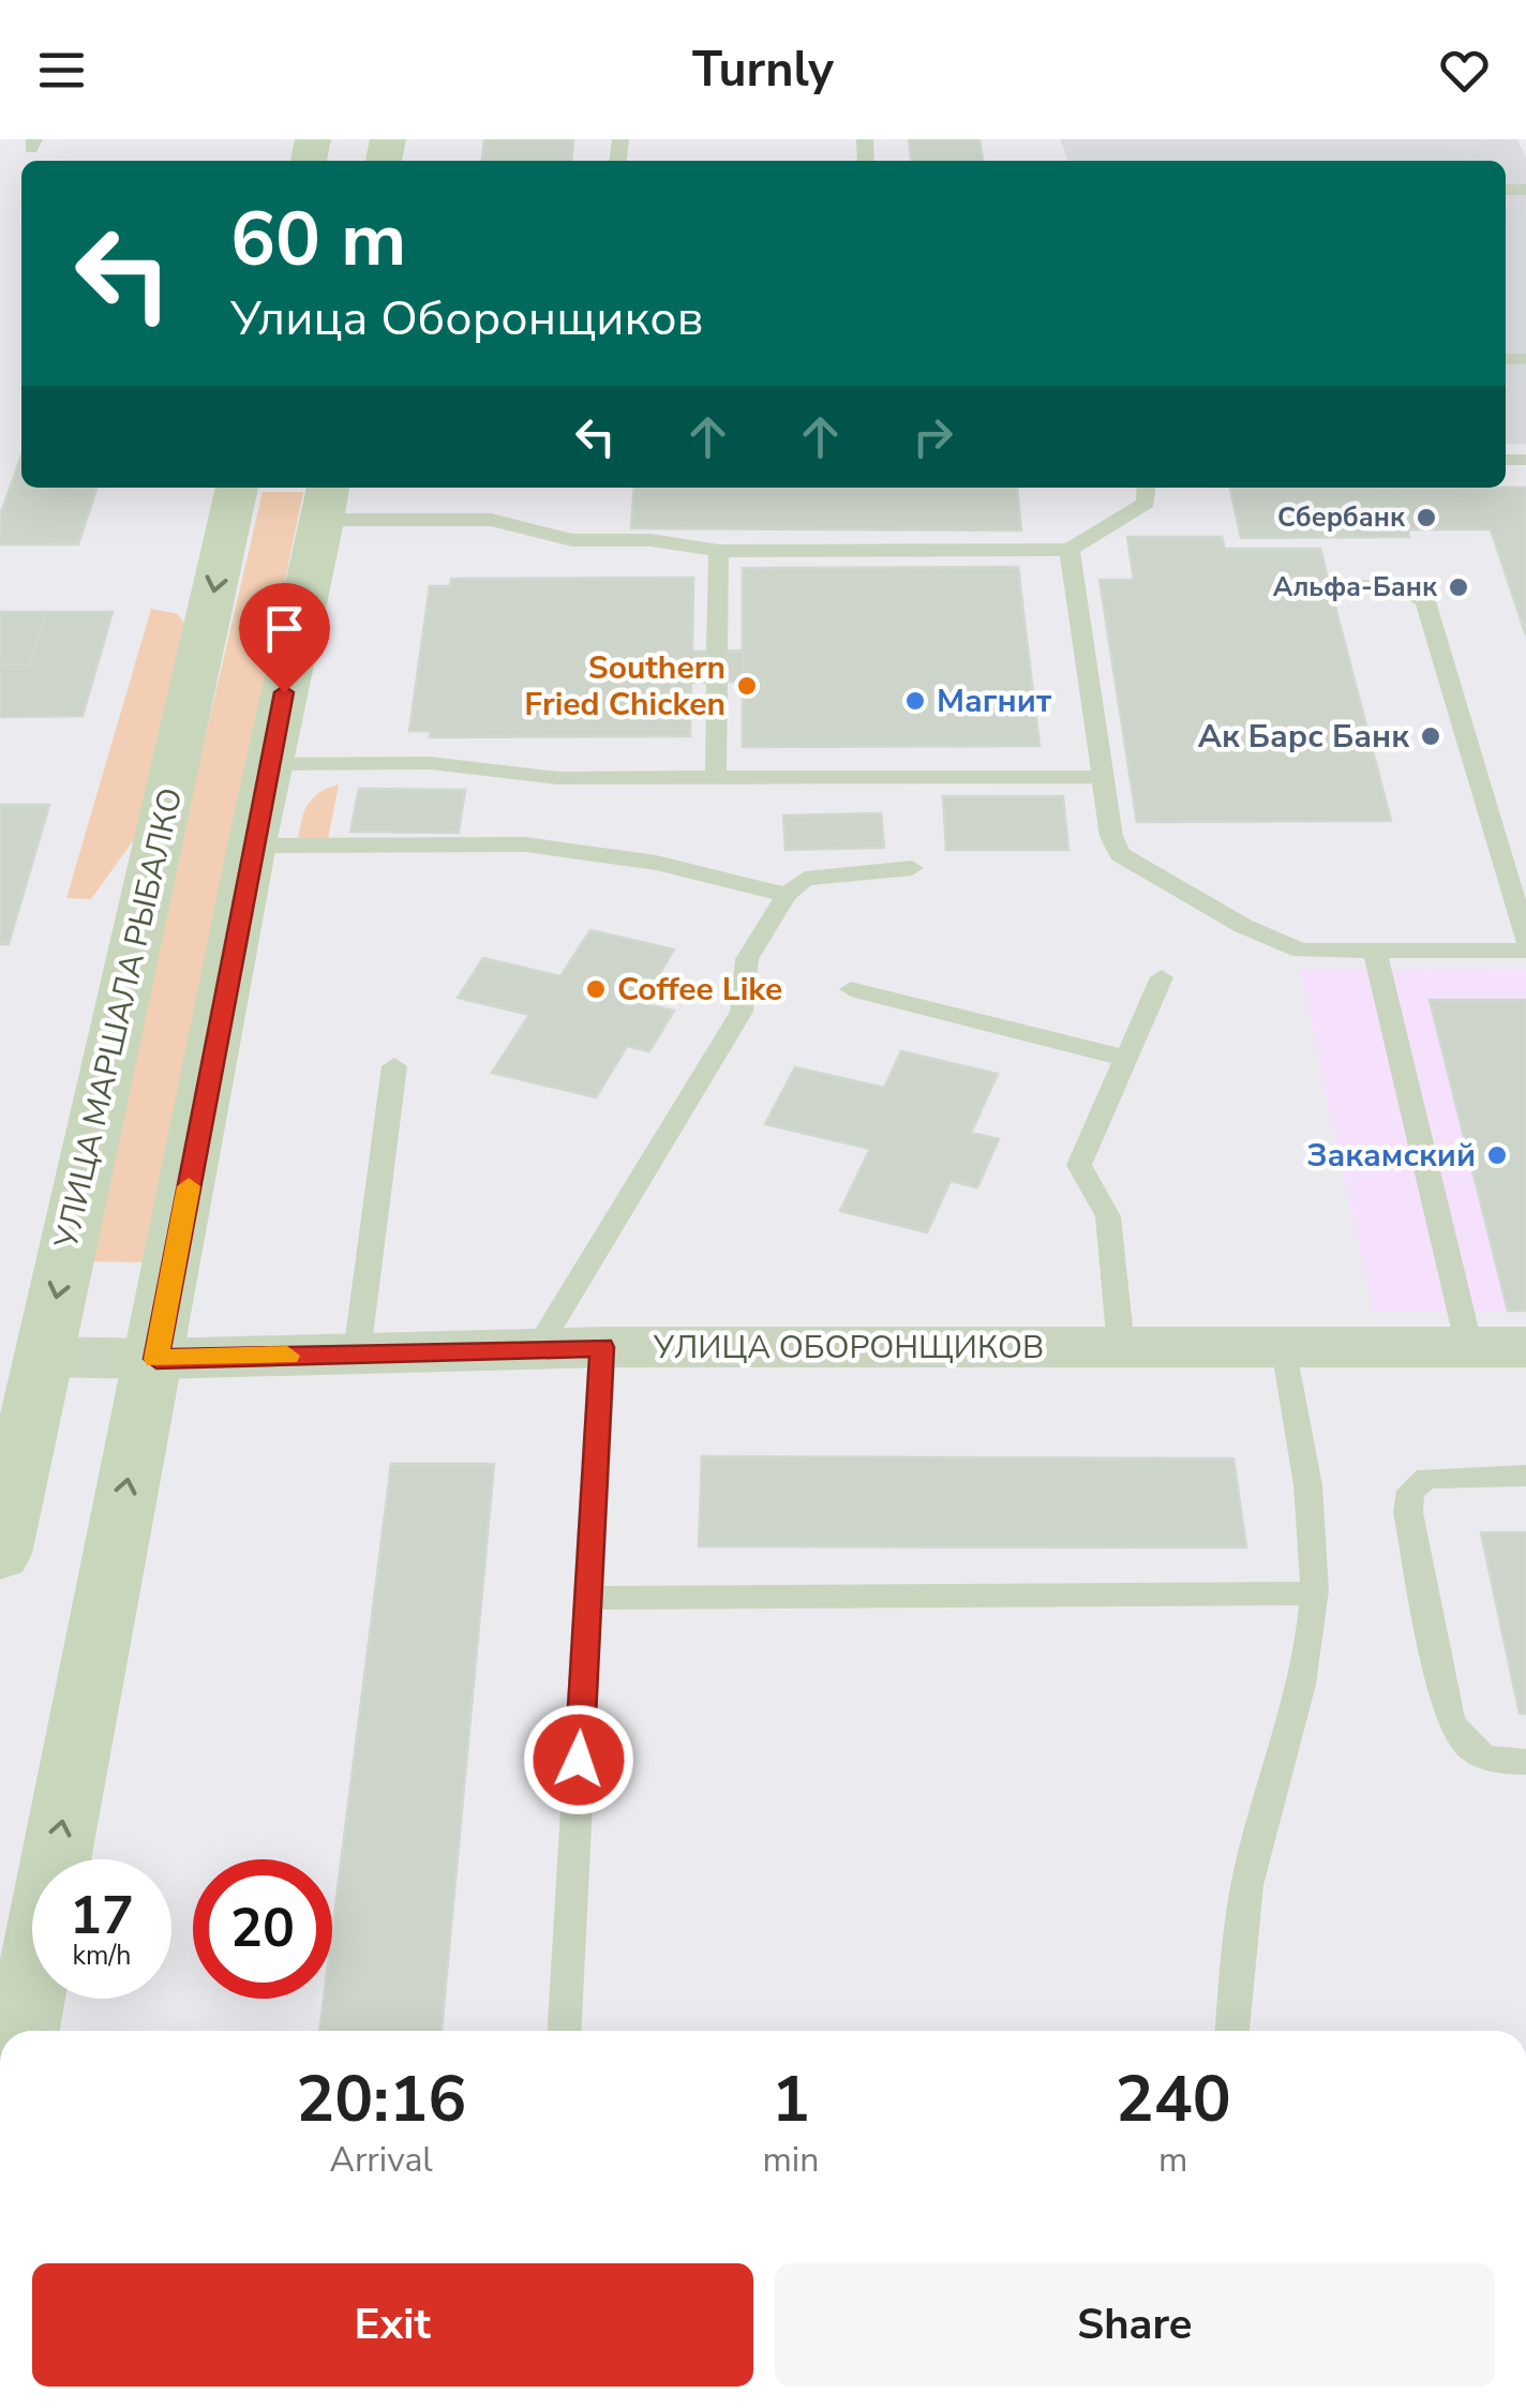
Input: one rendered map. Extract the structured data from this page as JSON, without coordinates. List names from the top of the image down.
{
  "streets": {
    "main road": ["УЛИЦА МАРШАЛА РЫБАЛКО"],
    "street": ["УЛИЦА ОБОРОНЩИКОВ"]
  },
  "crossings": [
    ["УЛИЦА МАРШАЛА РЫБАЛКО", "УЛИЦА ОБОРОНЩИКОВ"]
  ],
  "places": [
    "Сбербанк",
    "Альфа-Банк",
    "Southern Fried Chicken",
    "Магнит",
    "Ак Барс Банк",
    "Coffee Like",
    "Закамский"
  ],
  "page": {
    "header": "Turnly",
    "turn": ["60 m", "Улица Оборонщиков"],
    "speed": "17 km/h",
    "limit": "20",
    "eta": [
      "20:16",
      "Arrival",
      "1",
      "min",
      "240",
      "m"
    ],
    "buttons": ["Exit", "Share"]
  }
}
